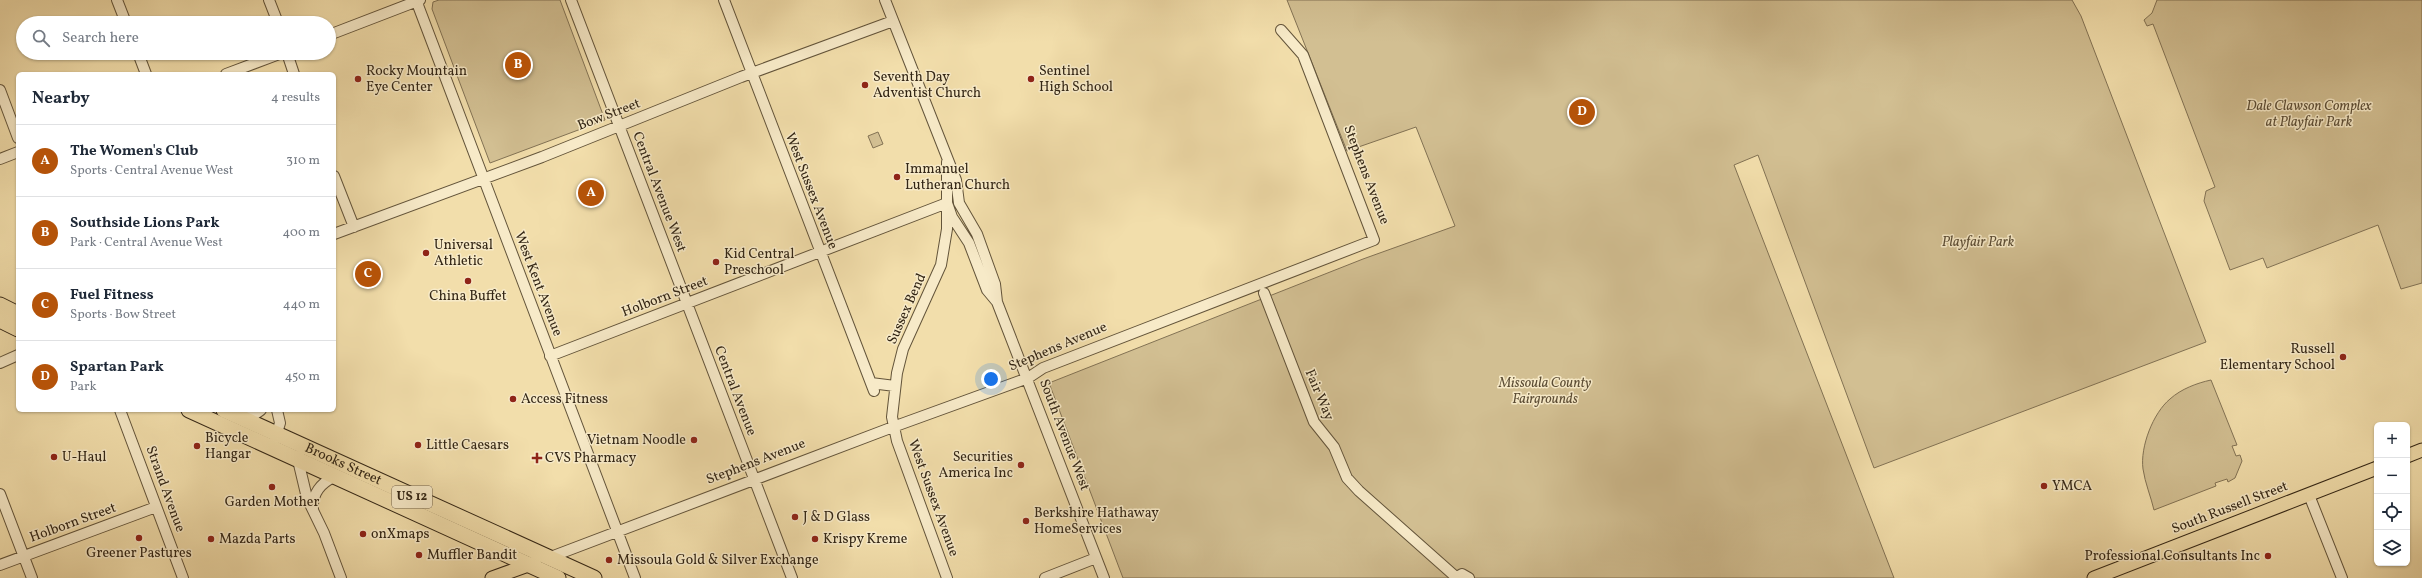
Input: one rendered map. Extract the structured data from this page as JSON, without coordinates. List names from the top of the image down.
{
  "streets": {
    "highway": ["Brooks Street", "US 12"],
    "main road": ["Stephens Avenue", "South Russell Street"],
    "street": [
      "Bow Street",
      "West Sussex Avenue",
      "Central Avenue West",
      "West Kent Avenue",
      "Holborn Street",
      "Sussex Bend",
      "Central Avenue",
      "Fair Way",
      "South Avenue West",
      "Strand Avenue"
    ]
  },
  "crossings": [
    ["Bow Street", "West Sussex Avenue"],
    ["Bow Street", "Central Avenue West"],
    ["Bow Street", "West Kent Avenue"],
    ["Bow Street", "South Avenue West"],
    ["Stephens Avenue", "West Sussex Avenue"],
    ["Stephens Avenue", "West Kent Avenue"],
    ["Stephens Avenue", "Sussex Bend"],
    ["Stephens Avenue", "Central Avenue"],
    ["Stephens Avenue", "South Avenue West"],
    ["Stephens Avenue", "Brooks Street"],
    ["West Sussex Avenue", "Holborn Street"],
    ["West Sussex Avenue", "Sussex Bend"],
    ["Central Avenue West", "Holborn Street"],
    ["Central Avenue West", "Central Avenue"],
    ["West Kent Avenue", "Holborn Street"],
    ["Holborn Street", "Sussex Bend"],
    ["Holborn Street", "Central Avenue"],
    ["Holborn Street", "South Avenue West"],
    ["Holborn Street", "Strand Avenue"],
    ["Sussex Bend", "South Avenue West"]
  ],
  "parks": ["Dale Clawson Complex at Playfair Park", "Playfair Park", "Missoula County Fairgrounds"],
  "places": {
    "other": [
      "Rocky Mountain Eye Center",
      "Sentinel High School",
      "Seventh Day Adventist Church",
      "Immanuel Lutheran Church",
      "Universal Athletic",
      "Kid Central Preschool",
      "China Buffet",
      "Russell Elementary School",
      "Access Fitness",
      "Vietnam Noodle",
      "Little Caesars",
      "Bicycle Hangar",
      "U-Haul",
      "Securities America Inc",
      "YMCA",
      "Garden Mother",
      "J & D Glass",
      "Berkshire Hathaway HomeServices",
      "onXmaps",
      "Greener Pastures",
      "Mazda Parts",
      "Krispy Kreme",
      "Muffler Bandit",
      "Professional Consultants Inc",
      "Missoula Gold & Silver Exchange"
    ],
    "health": ["CVS Pharmacy"]
  },
  "page": {
    "search": "Search here",
    "pins": [
      "B",
      "D",
      "A",
      "C"
    ],
    "heading": ["Nearby", "4 results"],
    "list": [
      {
        "mark": "A",
        "name": "The Women's Club",
        "note": "Sports · Central Avenue West",
        "value": "310 m"
      },
      {
        "mark": "B",
        "name": "Southside Lions Park",
        "note": "Park · Central Avenue West",
        "value": "400 m"
      },
      {
        "mark": "C",
        "name": "Fuel Fitness",
        "note": "Sports · Bow Street",
        "value": "440 m"
      },
      {
        "mark": "D",
        "name": "Spartan Park",
        "note": "Park",
        "value": "450 m"
      }
    ],
    "map_buttons": ["+", "−"]
  }
}
